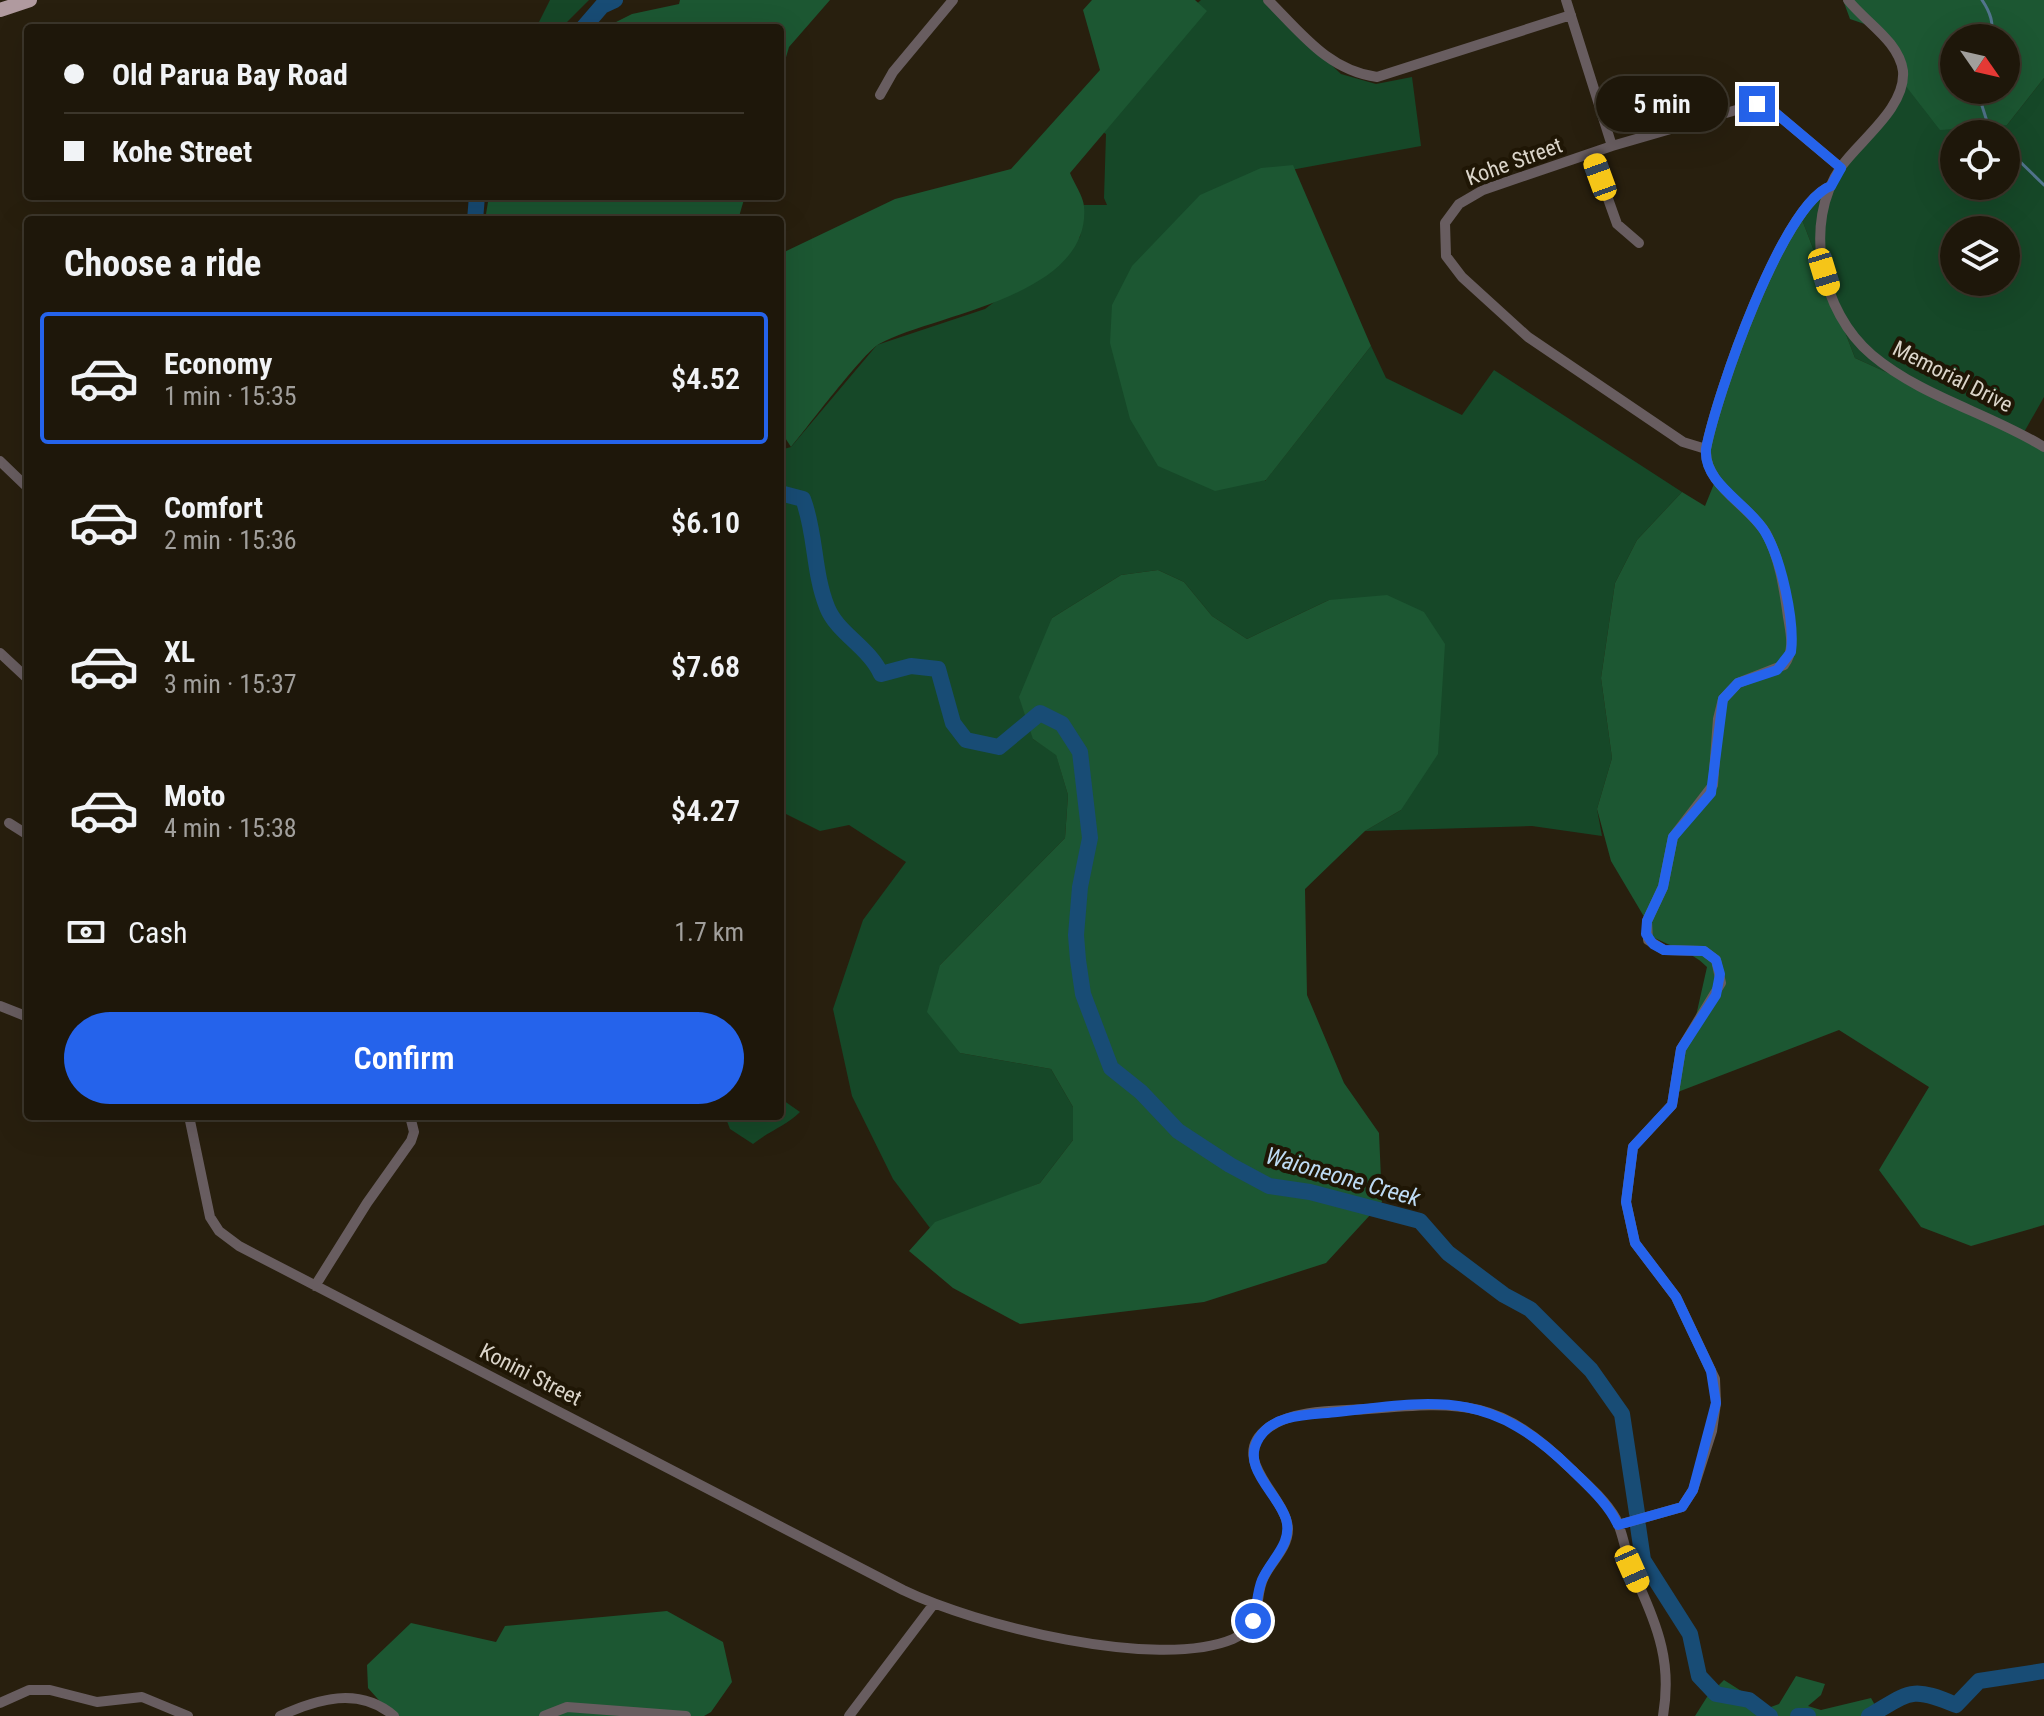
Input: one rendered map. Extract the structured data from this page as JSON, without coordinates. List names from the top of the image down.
{
  "streets": {
    "street": ["Kohe Street", "Memorial Drive", "Konini Street"]
  },
  "crossings": [
    ["Kohe Street", "Memorial Drive"]
  ],
  "water": ["Waioneone Creek"],
  "north": "bottom right",
  "page": {
    "banner": ["Old Parua Bay Road", "Kohe Street"],
    "bubble": "5 min",
    "heading": "Choose a ride",
    "list": [
      {
        "name": "Economy",
        "note": "1 min · 15:35",
        "value": "$4.52"
      },
      {
        "name": "Comfort",
        "note": "2 min · 15:36",
        "value": "$6.10"
      },
      {
        "name": "XL",
        "note": "3 min · 15:37",
        "value": "$7.68"
      },
      {
        "name": "Moto",
        "note": "4 min · 15:38",
        "value": "$4.27"
      }
    ],
    "pay": ["Cash", "1.7 km"],
    "buttons": "Confirm"
  }
}
